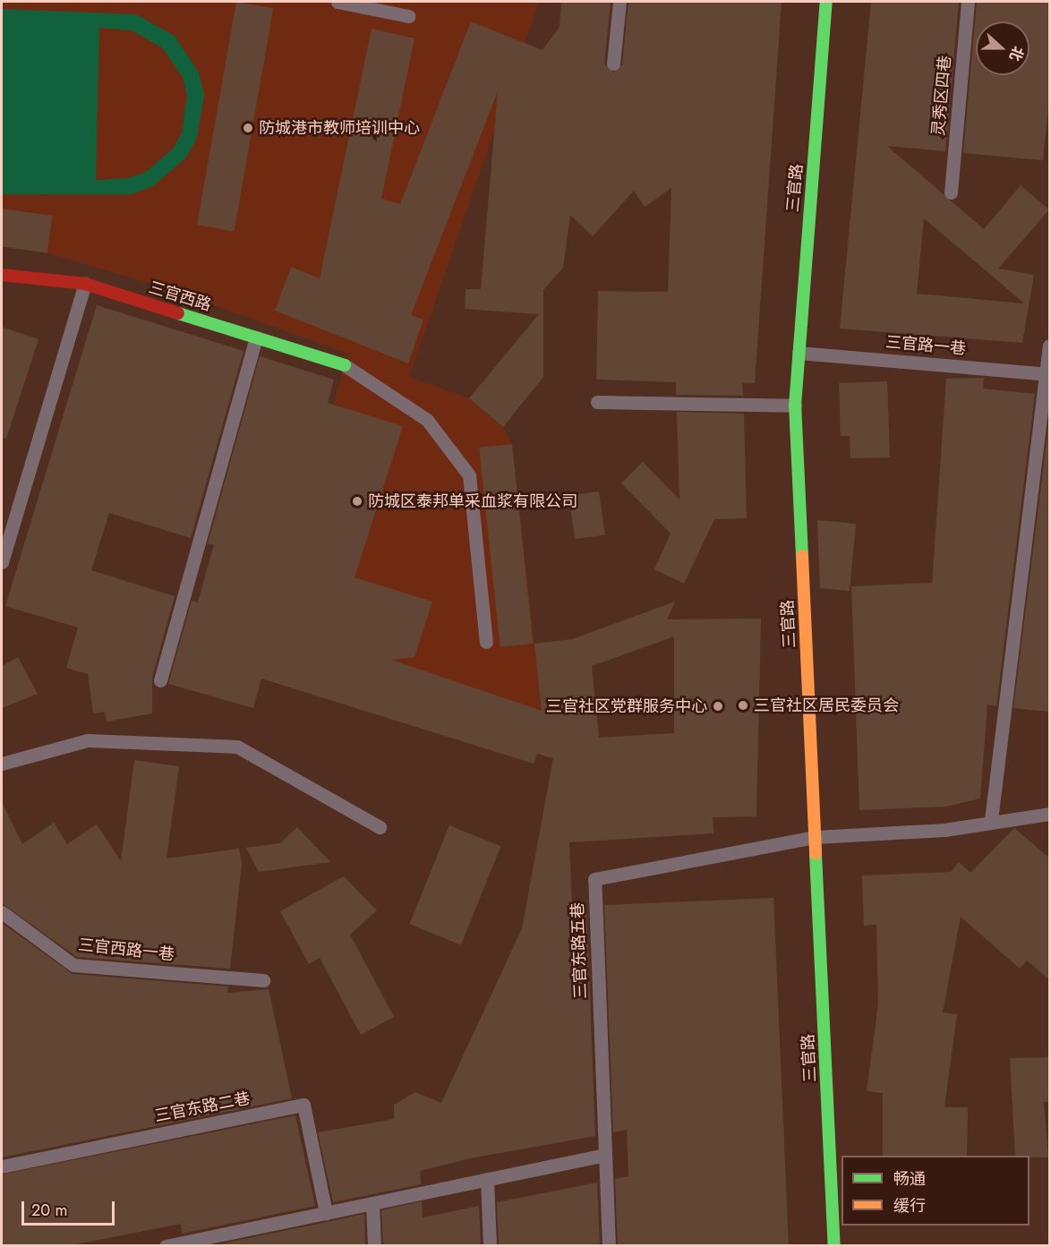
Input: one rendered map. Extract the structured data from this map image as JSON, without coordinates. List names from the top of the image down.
{
  "streets": {
    "street": ["三官路", "三官西路"],
    "lane": [
      "灵秀区四巷",
      "三官路一巷",
      "三官西路一巷",
      "三官东路五巷",
      "三官东路二巷"
    ]
  },
  "crossings": [
    ["三官路", "三官路一巷"],
    ["三官路", "三官东路五巷"]
  ],
  "places": [
    "防城港市教师培训中心",
    "防城区泰邦单采血浆有限公司",
    "三官社区居民委员会",
    "三官社区党群服务中心"
  ],
  "legend": ["畅通", "缓行"],
  "scale_bar": "20 m",
  "north": "right"
}
